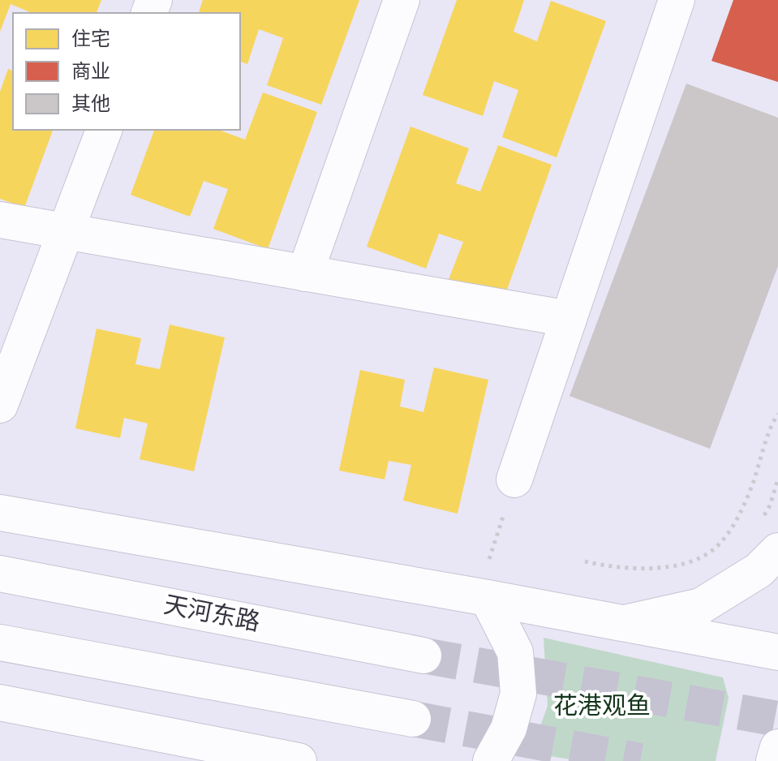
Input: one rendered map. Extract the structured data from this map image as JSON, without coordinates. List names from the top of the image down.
{
  "streets": {
    "main road": ["天河东路"]
  },
  "parks": ["花港观鱼"],
  "legend": ["住宅", "商业", "其他"]
}
